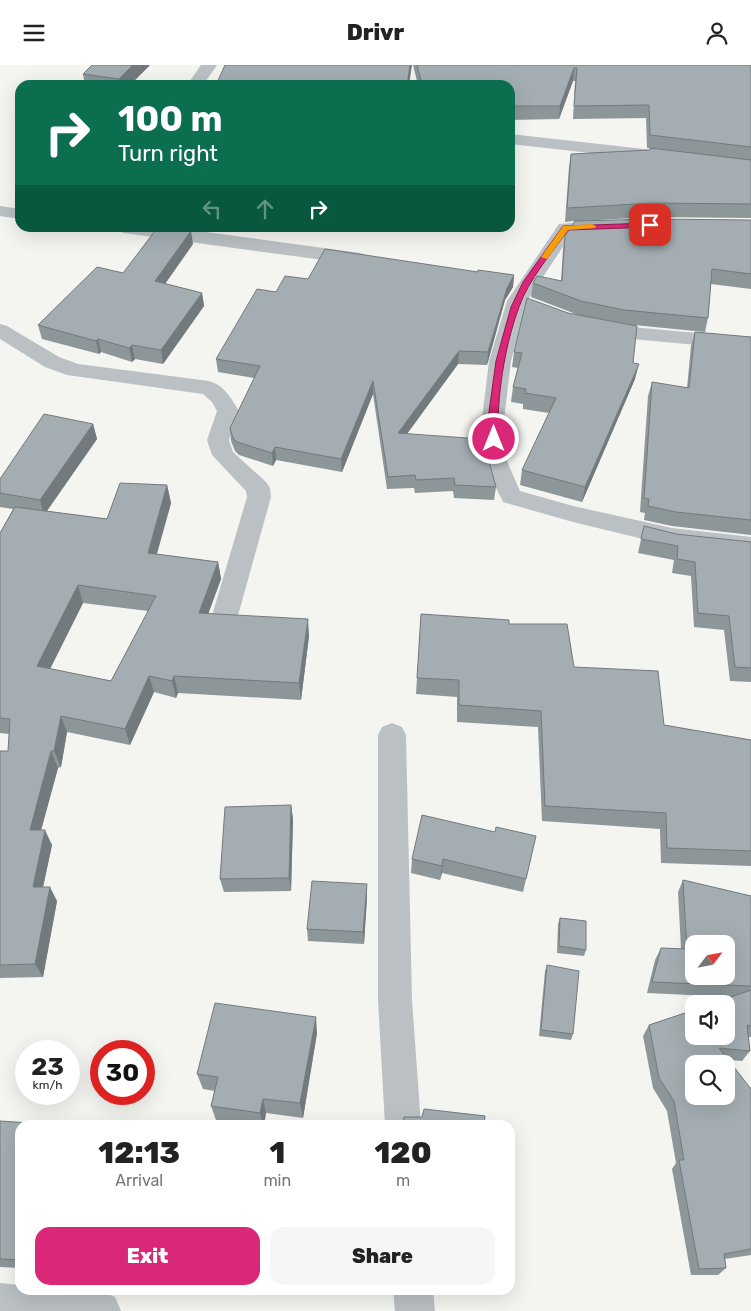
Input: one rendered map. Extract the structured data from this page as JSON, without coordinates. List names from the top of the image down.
{
  "north": "top right",
  "page": {
    "header": "Drivr",
    "turn": ["100 m", "Turn right"],
    "speed": "23 km/h",
    "limit": "30",
    "eta": [
      "12:13",
      "Arrival",
      "1",
      "min",
      "120",
      "m"
    ],
    "buttons": ["Exit", "Share"]
  }
}
